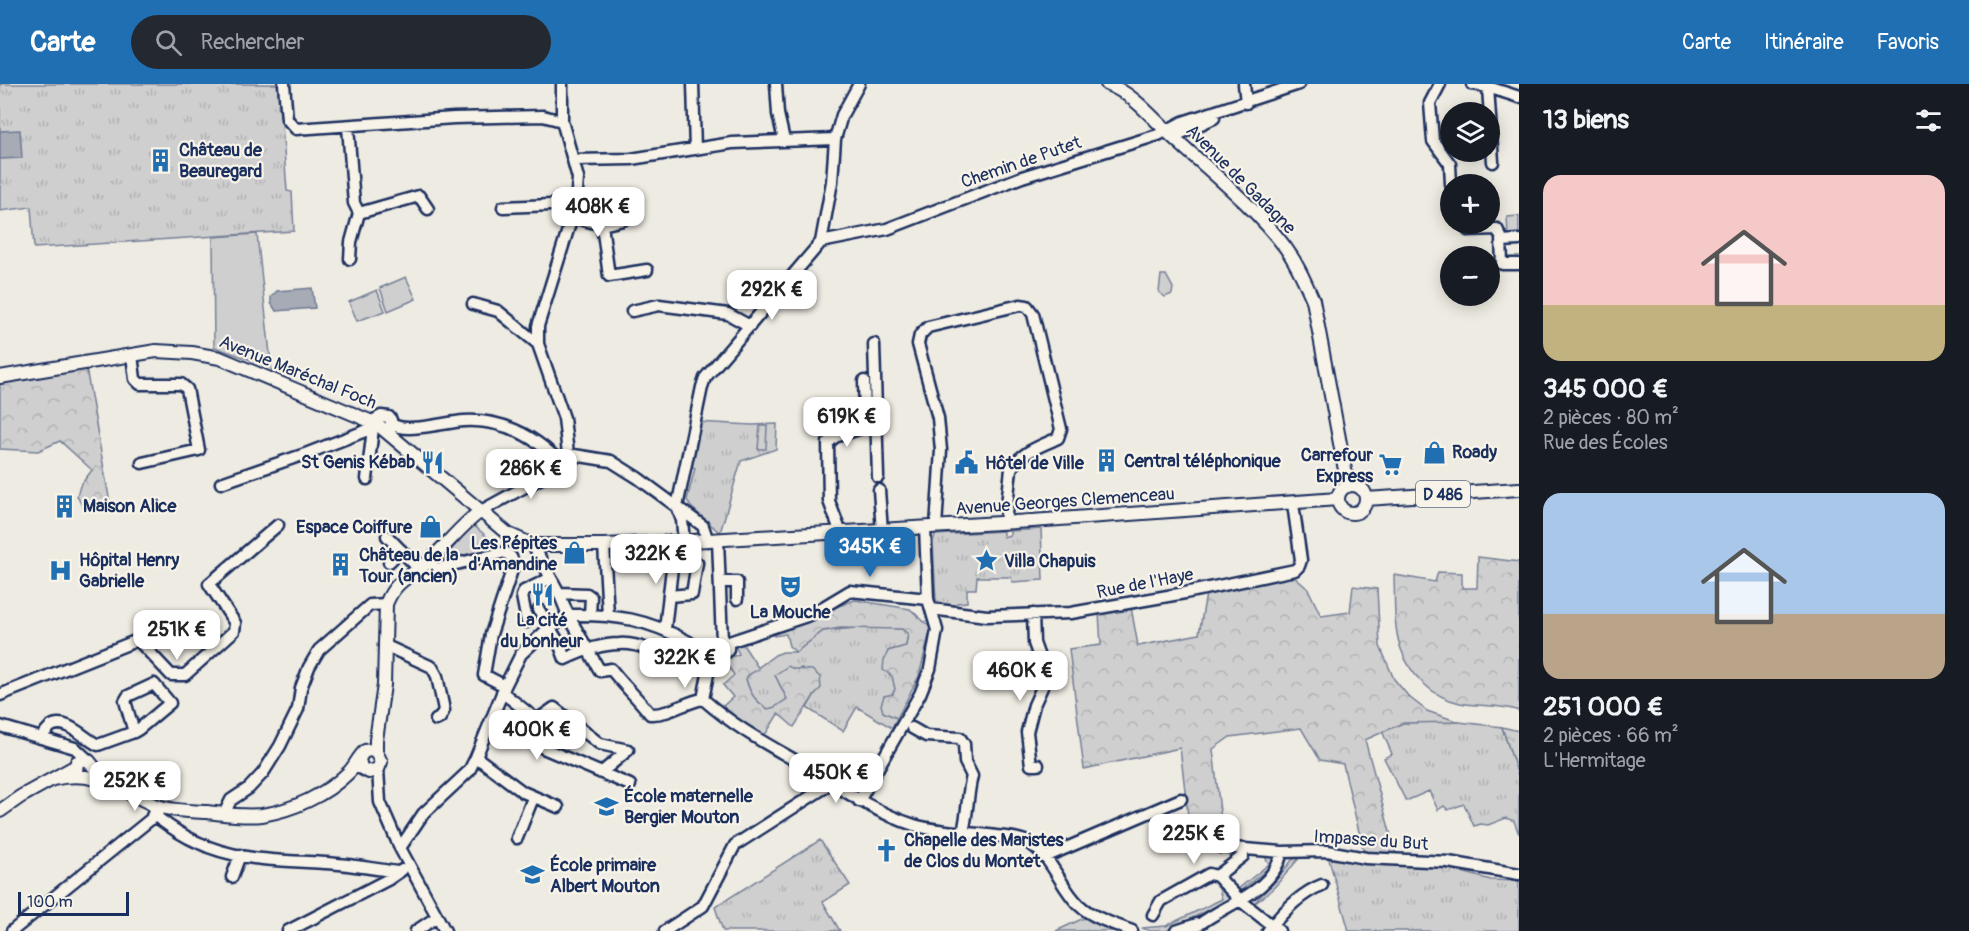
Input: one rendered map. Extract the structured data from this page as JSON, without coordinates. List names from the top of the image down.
{
  "streets": {
    "main road": [
      "Avenue de Gadagne",
      "Avenue Maréchal Foch",
      "D 486",
      "Avenue Georges Clemenceau"
    ],
    "street": ["Chemin de Putet", "Rue de l'Haye", "Impasse du But"]
  },
  "crossings": [
    ["Chemin de Putet", "Avenue de Gadagne"],
    ["Avenue de Gadagne", "D 486"],
    ["Avenue de Gadagne", "Avenue Georges Clemenceau"],
    ["Avenue Maréchal Foch", "Avenue Georges Clemenceau"],
    ["D 486", "Avenue Georges Clemenceau"],
    ["Avenue Georges Clemenceau", "Rue de l'Haye"]
  ],
  "places": {
    "building": [
      "Château de Beauregard",
      "Central téléphonique",
      "Maison Alice",
      "Château de la Tour (ancien)"
    ],
    "shop": ["Roady", "Espace Coiffure", "Les Pépites d'Amandine"],
    "restaurant": ["St Genis Kébab", "La cité du bonheur"],
    "public building": ["Hôtel de Ville"],
    "supermarket": ["Carrefour Express"],
    "place": ["Villa Chapuis"],
    "hospital": ["Hôpital Henry Gabrielle"],
    "theatre": ["La Mouche"],
    "school or university": ["École maternelle Bergier Mouton", "École primaire Albert Mouton"],
    "church": ["Chapelle des Maristes de Clos du Montet"]
  },
  "scale_bar": "100 m",
  "page": {
    "header": "Carte",
    "search": "Rechercher",
    "nav": ["Carte", "Itinéraire", "Favoris"],
    "heading": "13 biens",
    "map_buttons": ["+", "−"],
    "list": [
      {
        "name": "345 000 €",
        "note": "2 pièces · 80 m² · Rue des Écoles"
      },
      {
        "name": "251 000 €",
        "note": "2 pièces · 66 m² · L'Hermitage"
      }
    ],
    "price": [
      "408K €",
      "292K €",
      "619K €",
      "286K €",
      "345K €",
      "322K €",
      "251K €",
      "322K €",
      "460K €",
      "400K €",
      "450K €",
      "252K €",
      "225K €"
    ],
    "scale": "100 m"
  }
}
